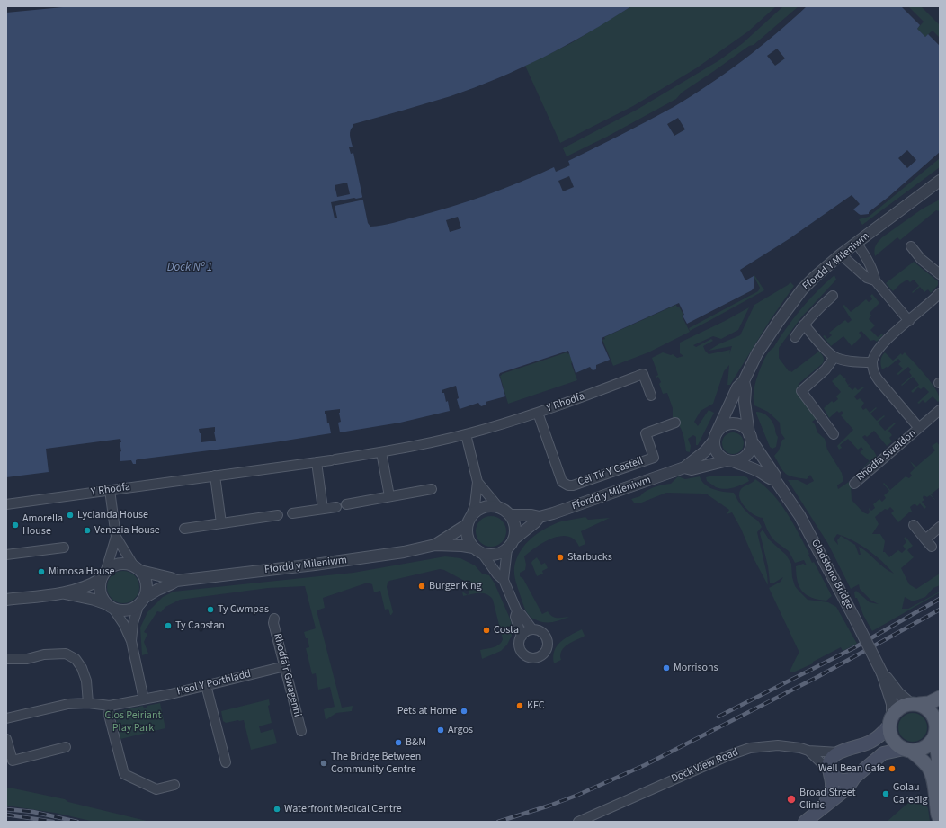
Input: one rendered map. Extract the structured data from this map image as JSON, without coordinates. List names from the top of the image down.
{
  "streets": {
    "street": [
      "Ffordd Y Mileniwm",
      "Y Rhodfa",
      "Rhodfa Sweldon",
      "Cei Tir Y Castell",
      "Ffordd y Mileniwm",
      "Gladstone Bridge",
      "Rhodfa'r Gwagenni",
      "Heol Y Porthladd",
      "Dock View Road"
    ]
  },
  "crossings": [
    ["Ffordd Y Mileniwm", "Ffordd y Mileniwm"],
    ["Y Rhodfa", "Cei Tir Y Castell"],
    ["Ffordd y Mileniwm", "Gladstone Bridge"],
    ["Rhodfa'r Gwagenni", "Heol Y Porthladd"]
  ],
  "water": ["Dock Nº 1"],
  "parks": ["Clos Peiriant Play Park"],
  "places": [
    "Lycianda House",
    "Amorella House",
    "Venezia House",
    "Starbucks",
    "Mimosa House",
    "Burger King",
    "Ty Cwmpas",
    "Ty Capstan",
    "Costa",
    "Morrisons",
    "KFC",
    "Pets at Home",
    "Argos",
    "B&M",
    "The Bridge Between Community Centre",
    "Well Bean Cafe",
    "Golau Caredig",
    "Broad Street Clinic",
    "Waterfront Medical Centre"
  ]
}
